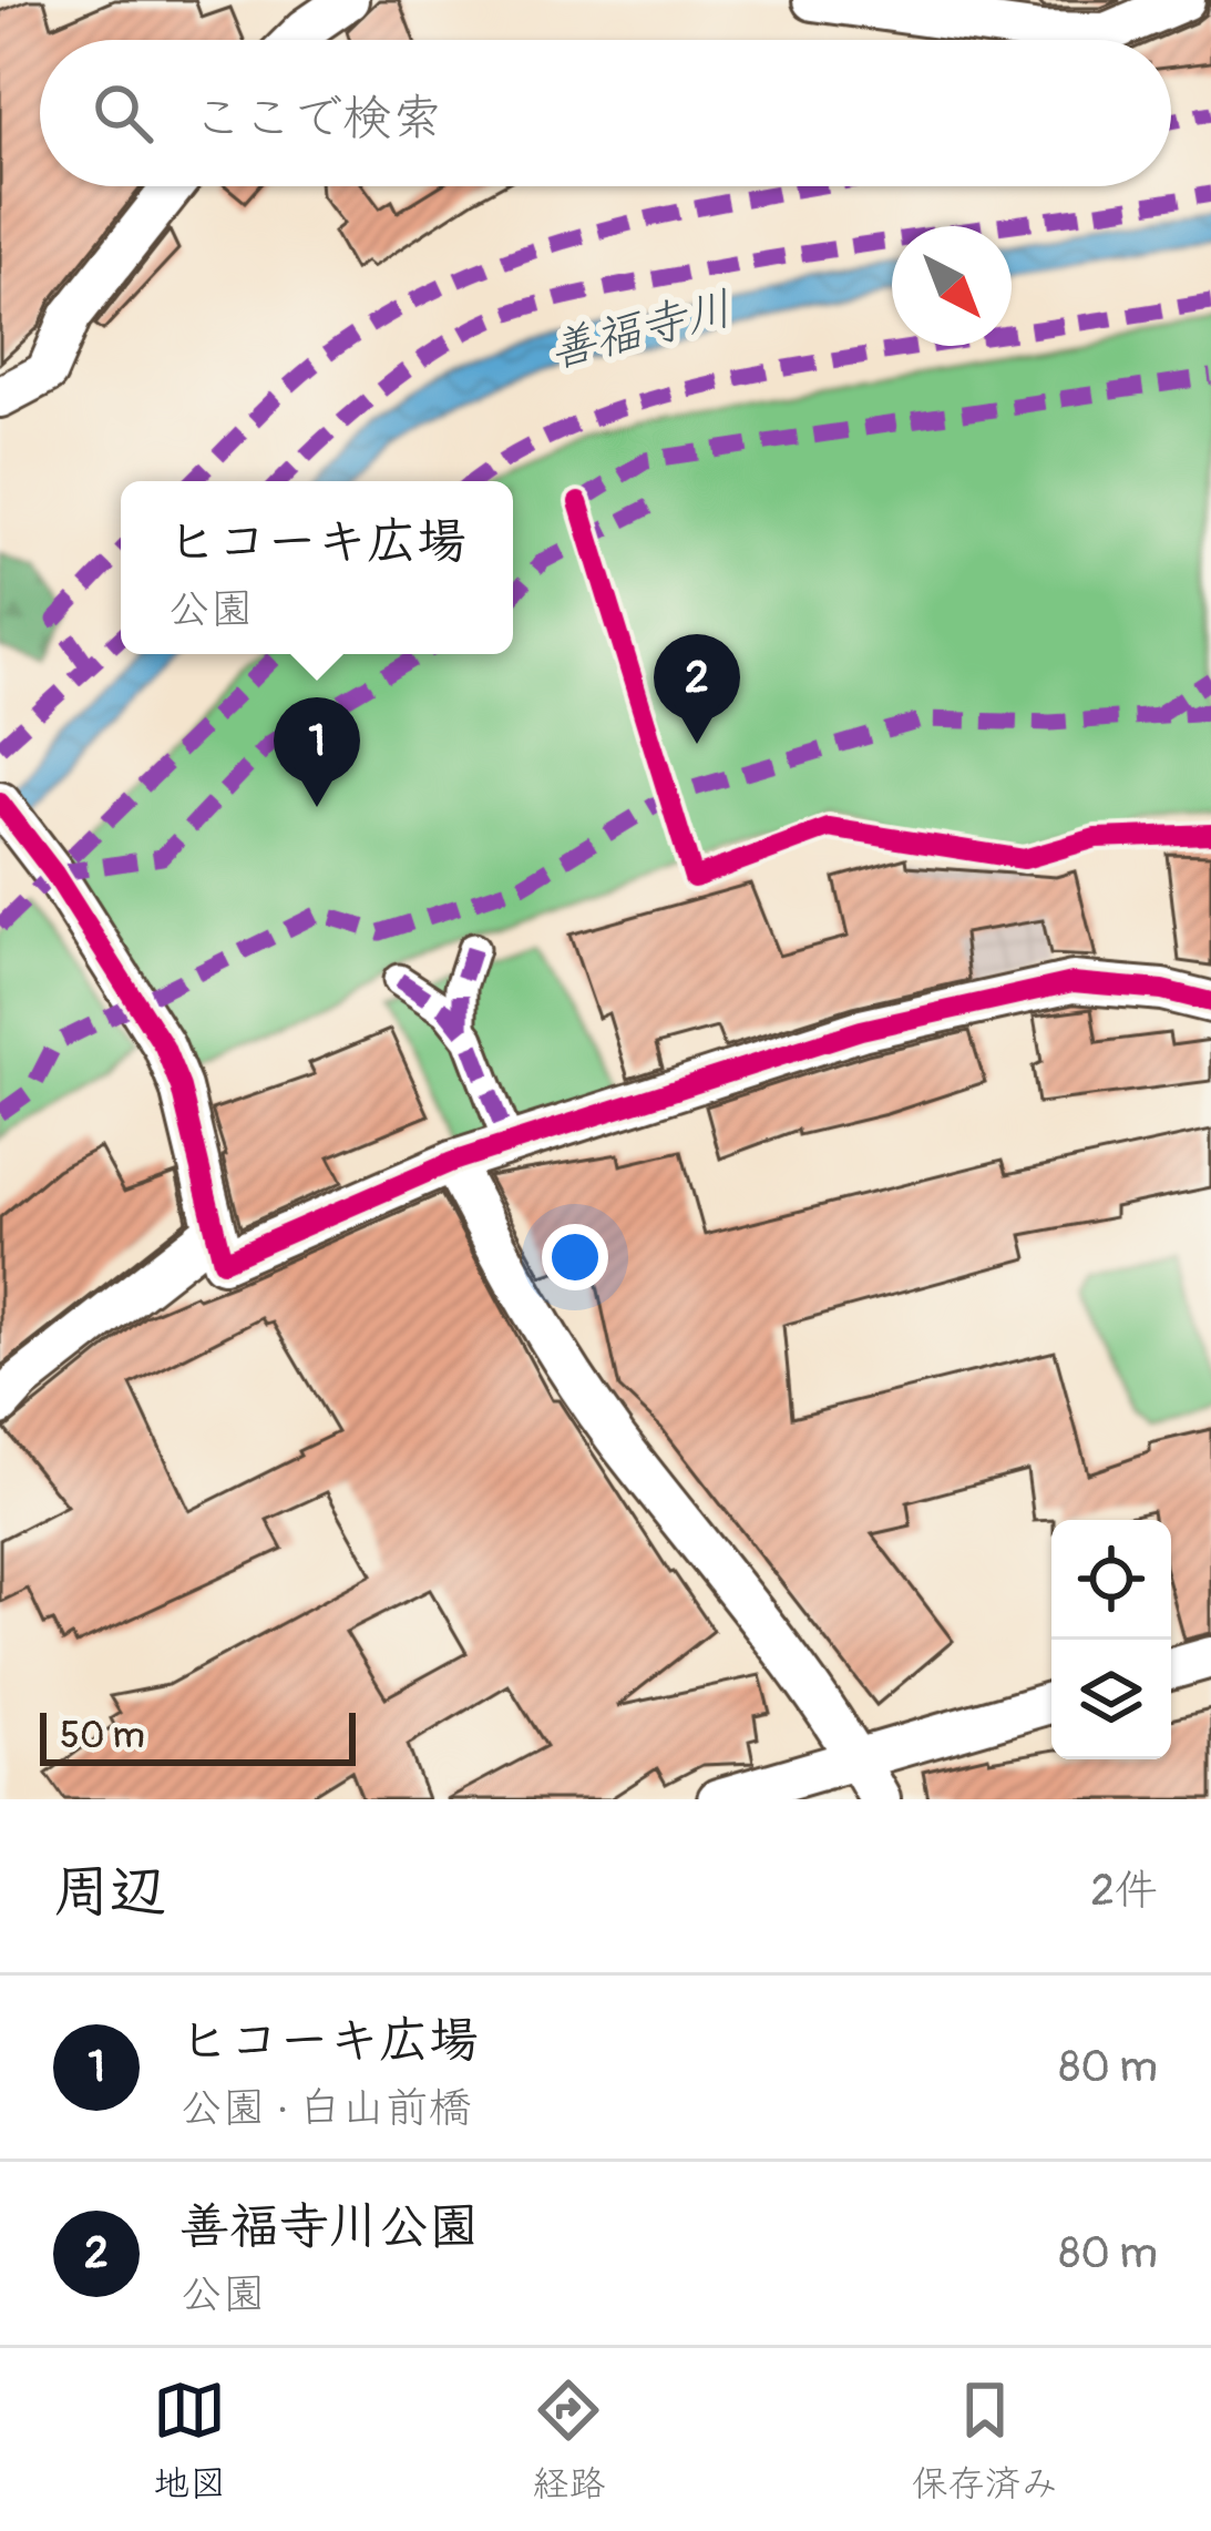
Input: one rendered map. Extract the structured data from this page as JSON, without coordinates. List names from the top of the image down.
{
  "water": ["善福寺川"],
  "scale_bar": "50 m",
  "north": "bottom right",
  "page": {
    "search": "ここで検索",
    "popup": ["ヒコーキ広場", "公園"],
    "pins": ["2", "1"],
    "scale": "50 m",
    "heading": ["周辺", "2件"],
    "list": [
      {
        "mark": "1",
        "name": "ヒコーキ広場",
        "note": "公園 · 白山前橋",
        "value": "80 m"
      },
      {
        "mark": "2",
        "name": "善福寺川公園",
        "note": "公園",
        "value": "80 m"
      }
    ],
    "nav": ["地図", "経路", "保存済み"]
  }
}
